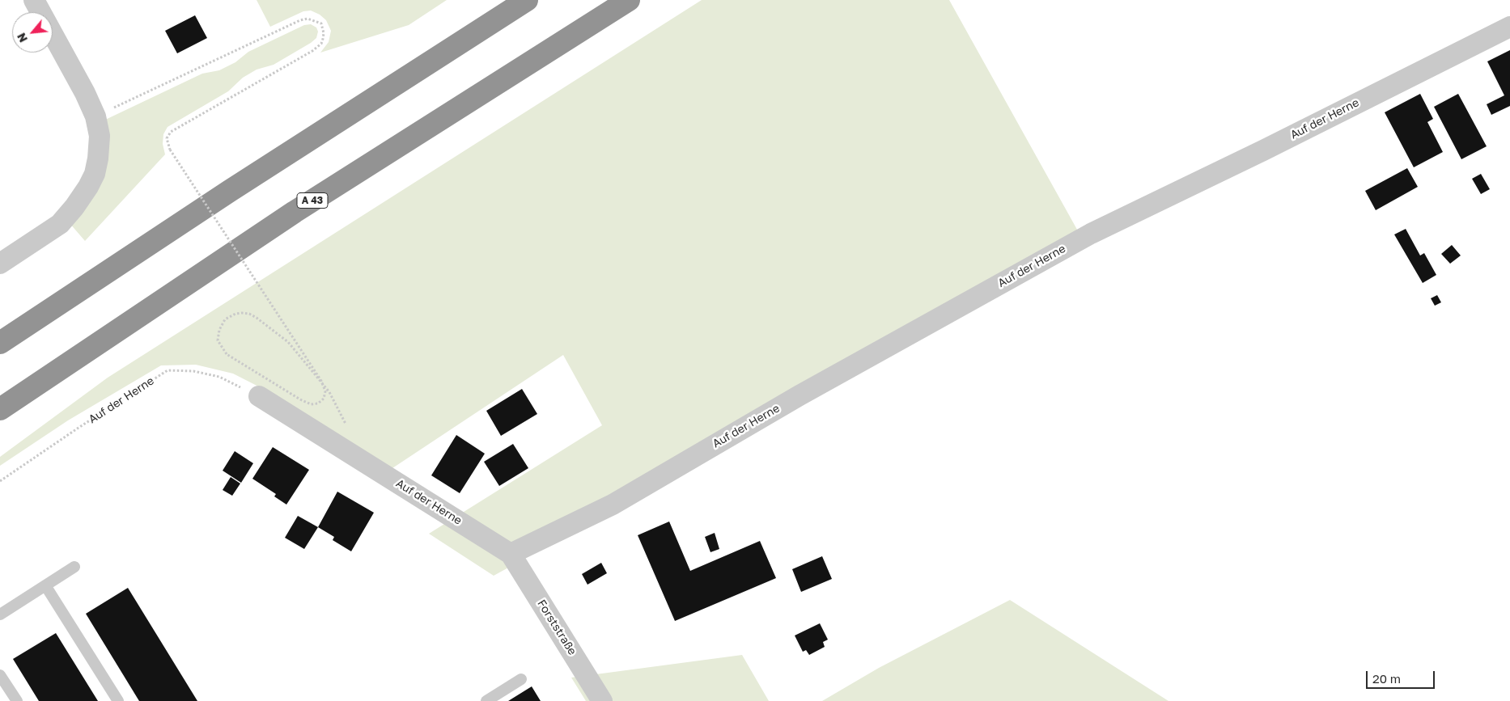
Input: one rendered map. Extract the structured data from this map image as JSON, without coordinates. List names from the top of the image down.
{
  "streets": {
    "highway": ["A 43"],
    "street": ["Auf der Herne", "Forststraße"]
  },
  "crossings": [
    ["Auf der Herne", "Forststraße"]
  ],
  "scale_bar": "20 m",
  "north": "bottom left"
}
